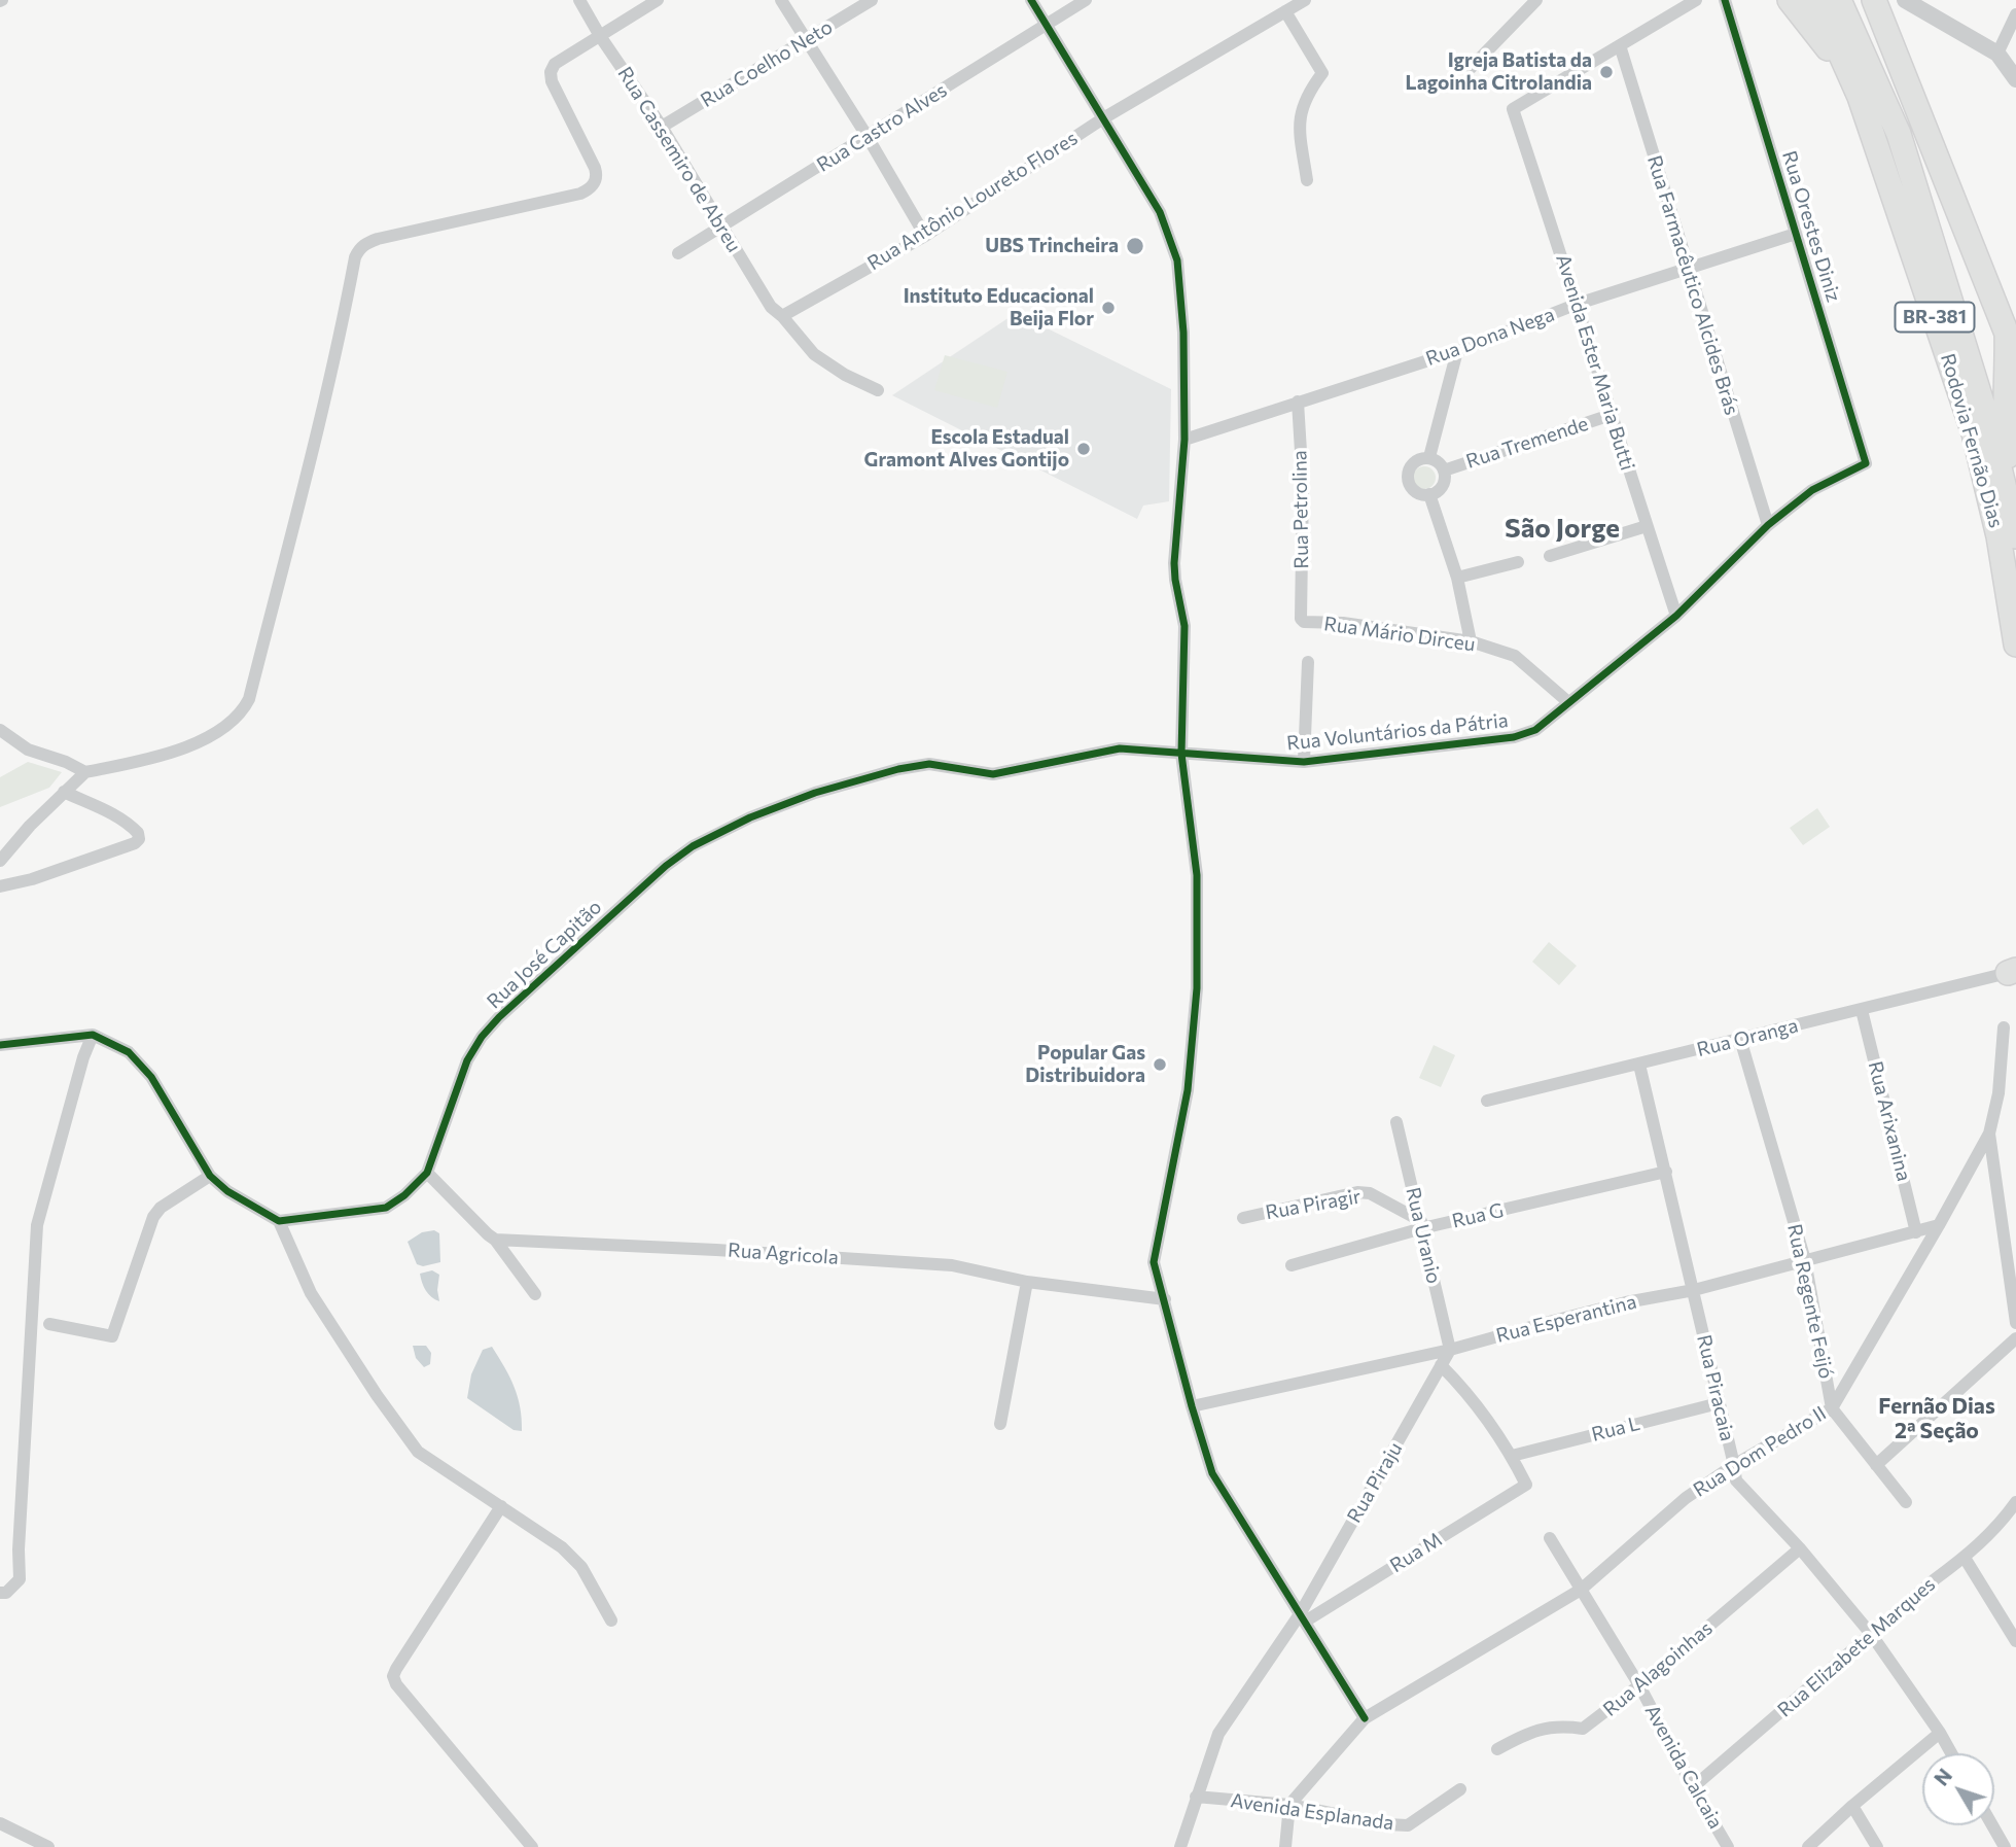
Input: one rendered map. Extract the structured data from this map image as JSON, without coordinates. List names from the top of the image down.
{
  "streets": {
    "highway": ["BR-381", "Rodovia Fernão Dias"],
    "street": [
      "Rua Coelho Neto",
      "Rua Castro Alves",
      "Rua Cassemiro de Abreu",
      "Rua Antônio Loureto Flores",
      "Rua Orestes Diniz",
      "Rua Farmacêutico Alcides Brás",
      "Rua Dona Nega",
      "Avenida Ester Maria Butti",
      "Rua Tremende",
      "Rua Petrolina",
      "Rua Mário Dirceu",
      "Rua Voluntários da Pátria",
      "Rua José Capitão",
      "Rua Oranga",
      "Rua Arixanina",
      "Rua Piragir",
      "Rua G",
      "Rua Uranio",
      "Rua Agricola",
      "Rua Regente Feijó",
      "Rua Esperantina",
      "Rua Piracaia",
      "Rua L",
      "Rua Dom Pedro II",
      "Rua Piraju",
      "Rua M",
      "Rua Elizabete Marques",
      "Rua Alagoinhas",
      "Avenida Calcaia",
      "Avenida Esplanada"
    ]
  },
  "crossings": [
    ["Rua Coelho Neto", "Rua Cassemiro de Abreu"],
    ["Rua Castro Alves", "Rua Cassemiro de Abreu"],
    ["Rua Cassemiro de Abreu", "Rua Antônio Loureto Flores"],
    ["Rua Orestes Diniz", "Rua Dona Nega"],
    ["Rua Orestes Diniz", "Rua Voluntários da Pátria"],
    ["Rua Farmacêutico Alcides Brás", "Rua Dona Nega"],
    ["Rua Farmacêutico Alcides Brás", "Avenida Ester Maria Butti"],
    ["Rua Farmacêutico Alcides Brás", "Rua Voluntários da Pátria"],
    ["Rua Dona Nega", "Avenida Ester Maria Butti"],
    ["Rua Dona Nega", "Rua Petrolina"],
    ["Avenida Ester Maria Butti", "Rua Tremende"],
    ["Avenida Ester Maria Butti", "Rua Voluntários da Pátria"],
    ["Rua Petrolina", "Rua Mário Dirceu"],
    ["Rua Mário Dirceu", "Rua Voluntários da Pátria"],
    ["Rua Voluntários da Pátria", "Rua José Capitão"],
    ["Rua Oranga", "Rua Arixanina"],
    ["Rua Oranga", "Rua Regente Feijó"],
    ["Rua Oranga", "Rua Piracaia"],
    ["Rua Arixanina", "Rua Esperantina"],
    ["Rua Piragir", "Rua G"],
    ["Rua Piragir", "Rua Uranio"],
    ["Rua G", "Rua Uranio"],
    ["Rua G", "Rua Piracaia"],
    ["Rua Uranio", "Rua Esperantina"],
    ["Rua Uranio", "Rua Piraju"],
    ["Rua Regente Feijó", "Rua Esperantina"],
    ["Rua Regente Feijó", "Rua Dom Pedro II"],
    ["Rua Esperantina", "Rua Piracaia"],
    ["Rua Esperantina", "Rua Dom Pedro II"],
    ["Rua Esperantina", "Rua Piraju"],
    ["Rua Piracaia", "Rua L"],
    ["Rua Piracaia", "Rua Dom Pedro II"],
    ["Rua Piracaia", "Rua Elizabete Marques"],
    ["Rua Piracaia", "Rua Alagoinhas"],
    ["Rua L", "Rua M"],
    ["Rua Dom Pedro II", "Avenida Calcaia"],
    ["Rua Dom Pedro II", "Avenida Esplanada"],
    ["Rua Piraju", "Rua M"],
    ["Rua Piraju", "Avenida Esplanada"],
    ["Rua Elizabete Marques", "Avenida Calcaia"],
    ["Rua Alagoinhas", "Avenida Calcaia"]
  ],
  "districts": ["São Jorge", "Fernão Dias 2ª Seção"],
  "places": [
    "Igreja Batista da Lagoinha Citrolandia",
    "UBS Trincheira",
    "Instituto Educacional Beija Flor",
    "Escola Estadual Gramont Alves Gontijo",
    "Popular Gas Distribuidora"
  ],
  "north": "top left"
}
